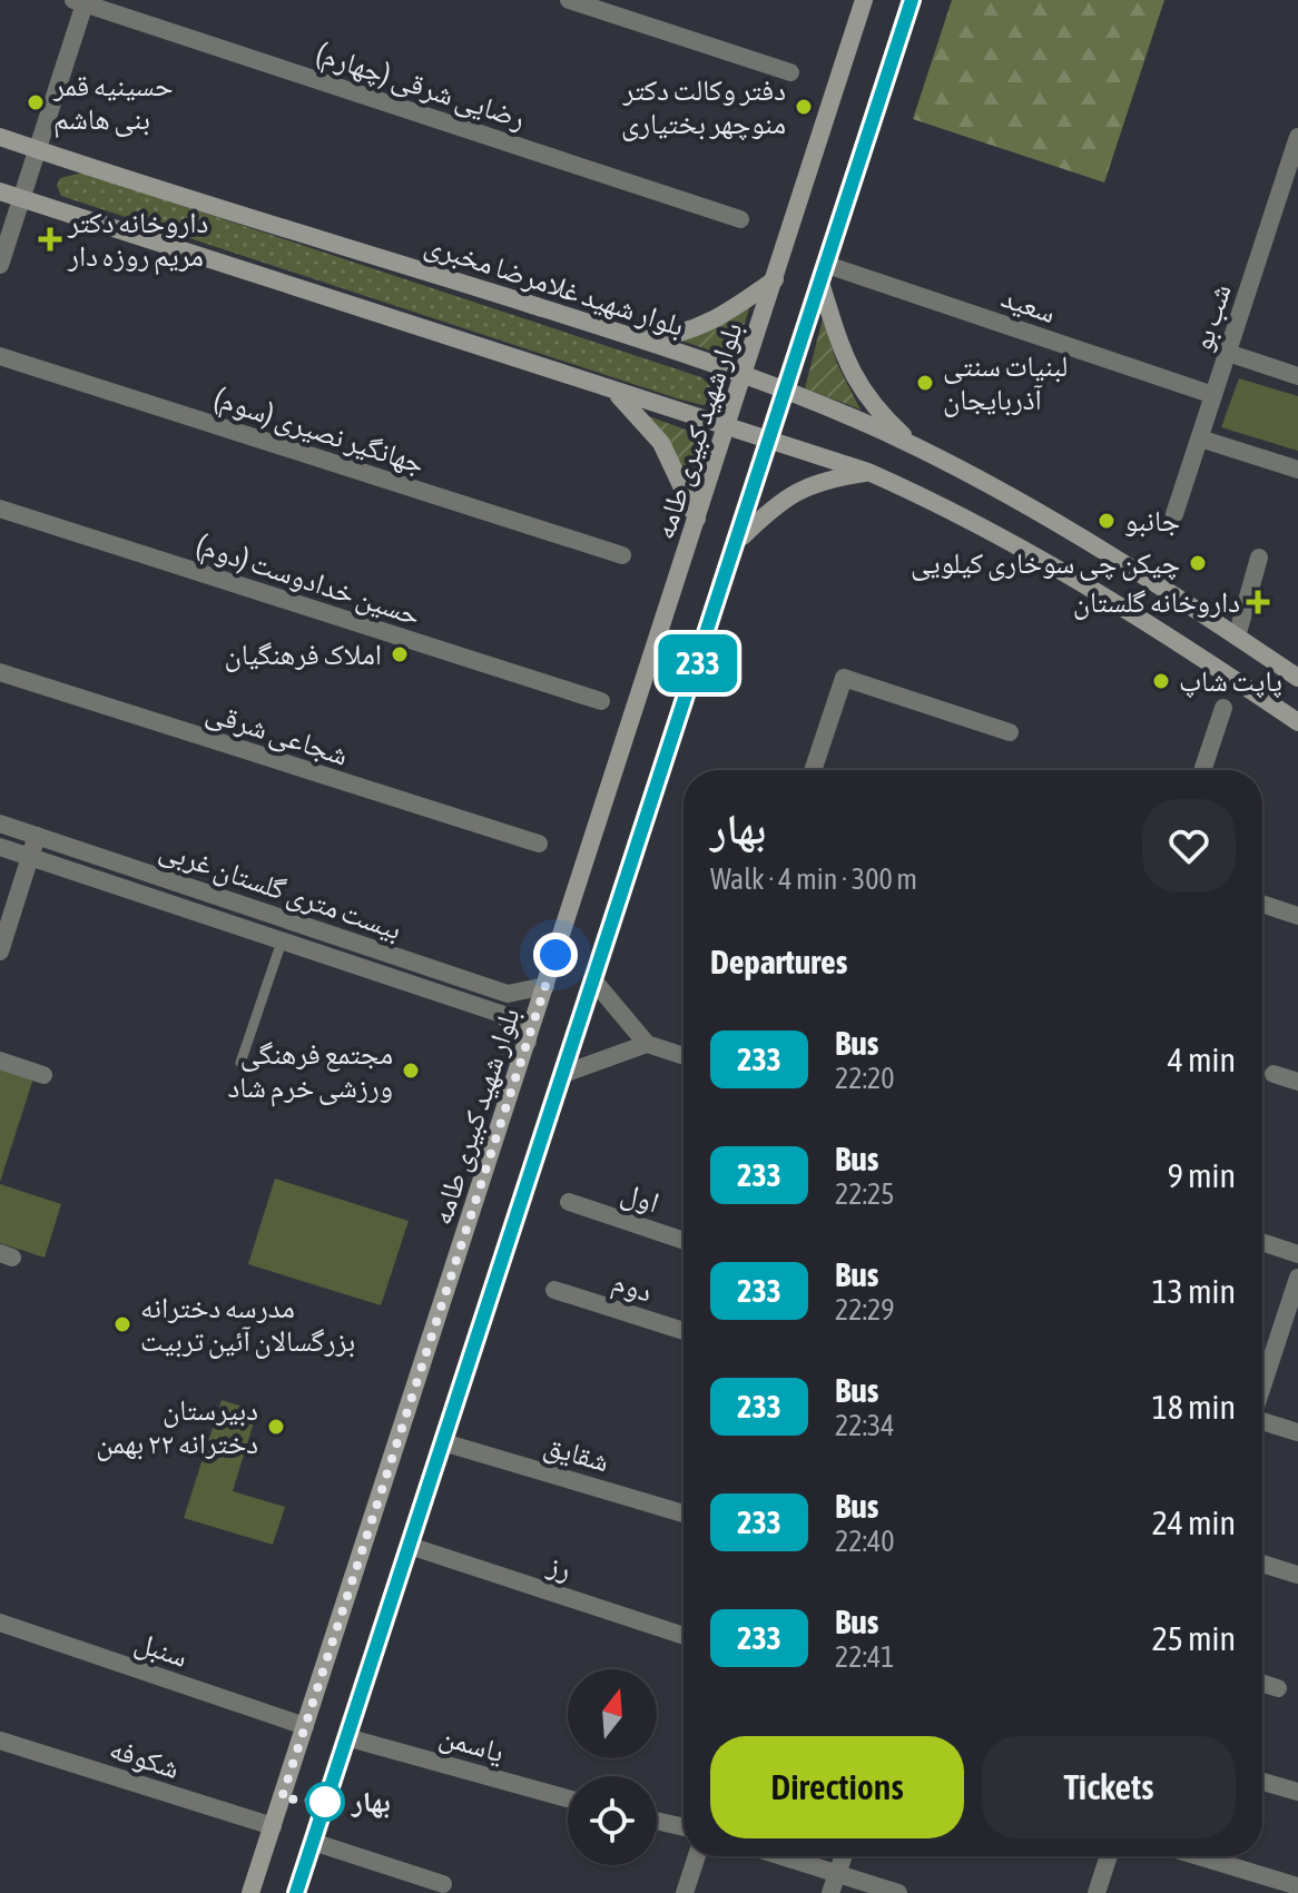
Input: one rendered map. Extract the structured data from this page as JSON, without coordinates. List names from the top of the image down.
{
  "streets": {
    "main road": ["بلوار شهید غلامرضا مخبری", "بلوار شهید کبیری طامه"],
    "street": [
      "رضایی شرقی (چهارم)",
      "سعید",
      "شب بو",
      "جهانگیر نصیری (سوم)",
      "حسین خدادوست (دوم)",
      "شجاعی شرقی",
      "بیست متری گلستان غربی",
      "اول",
      "دوم",
      "شقایق",
      "رز",
      "سنبل",
      "یاسمن",
      "شکوفه"
    ]
  },
  "crossings": [
    ["بلوار شهید غلامرضا مخبری", "بلوار شهید کبیری طامه"],
    ["سعید", "شب بو"],
    ["بلوار شهید کبیری طامه", "بیست متری گلستان غربی"],
    ["بلوار شهید کبیری طامه", "سنبل"],
    ["بلوار شهید کبیری طامه", "شکوفه"]
  ],
  "places": {
    "other": [
      "حسینیه قمر بنی هاشم",
      "دفتر وکالت دکتر منوچهر بختیاری",
      "لبنیات سنتی آذربایجان",
      "جانبو",
      "چیکن چی سوخاری کیلویی",
      "املاک فرهنگیان",
      "پاپت شاپ",
      "مجتمع فرهنگی ورزشی خرم شاد",
      "مدرسه دخترانه بزرگسالان آئین تربیت",
      "دبیرستان دخترانه ۲۲ بهمن",
      "بهار"
    ],
    "health": ["داروخانه دکتر مریم روزه دار", "داروخانه گلستان"]
  },
  "lines": ["bus line 233"],
  "north": "top",
  "page": {
    "on_map": "233",
    "heading": [
      ["بهار", "Walk · 4 min · 300 m"],
      "Departures"
    ],
    "list": [
      {
        "mark": "233",
        "name": "Bus",
        "note": "22:20",
        "value": "4 min"
      },
      {
        "mark": "233",
        "name": "Bus",
        "note": "22:25",
        "value": "9 min"
      },
      {
        "mark": "233",
        "name": "Bus",
        "note": "22:29",
        "value": "13 min"
      },
      {
        "mark": "233",
        "name": "Bus",
        "note": "22:34",
        "value": "18 min"
      },
      {
        "mark": "233",
        "name": "Bus",
        "note": "22:40",
        "value": "24 min"
      },
      {
        "mark": "233",
        "name": "Bus",
        "note": "22:41",
        "value": "25 min"
      }
    ],
    "buttons": ["Directions", "Tickets"]
  }
}
